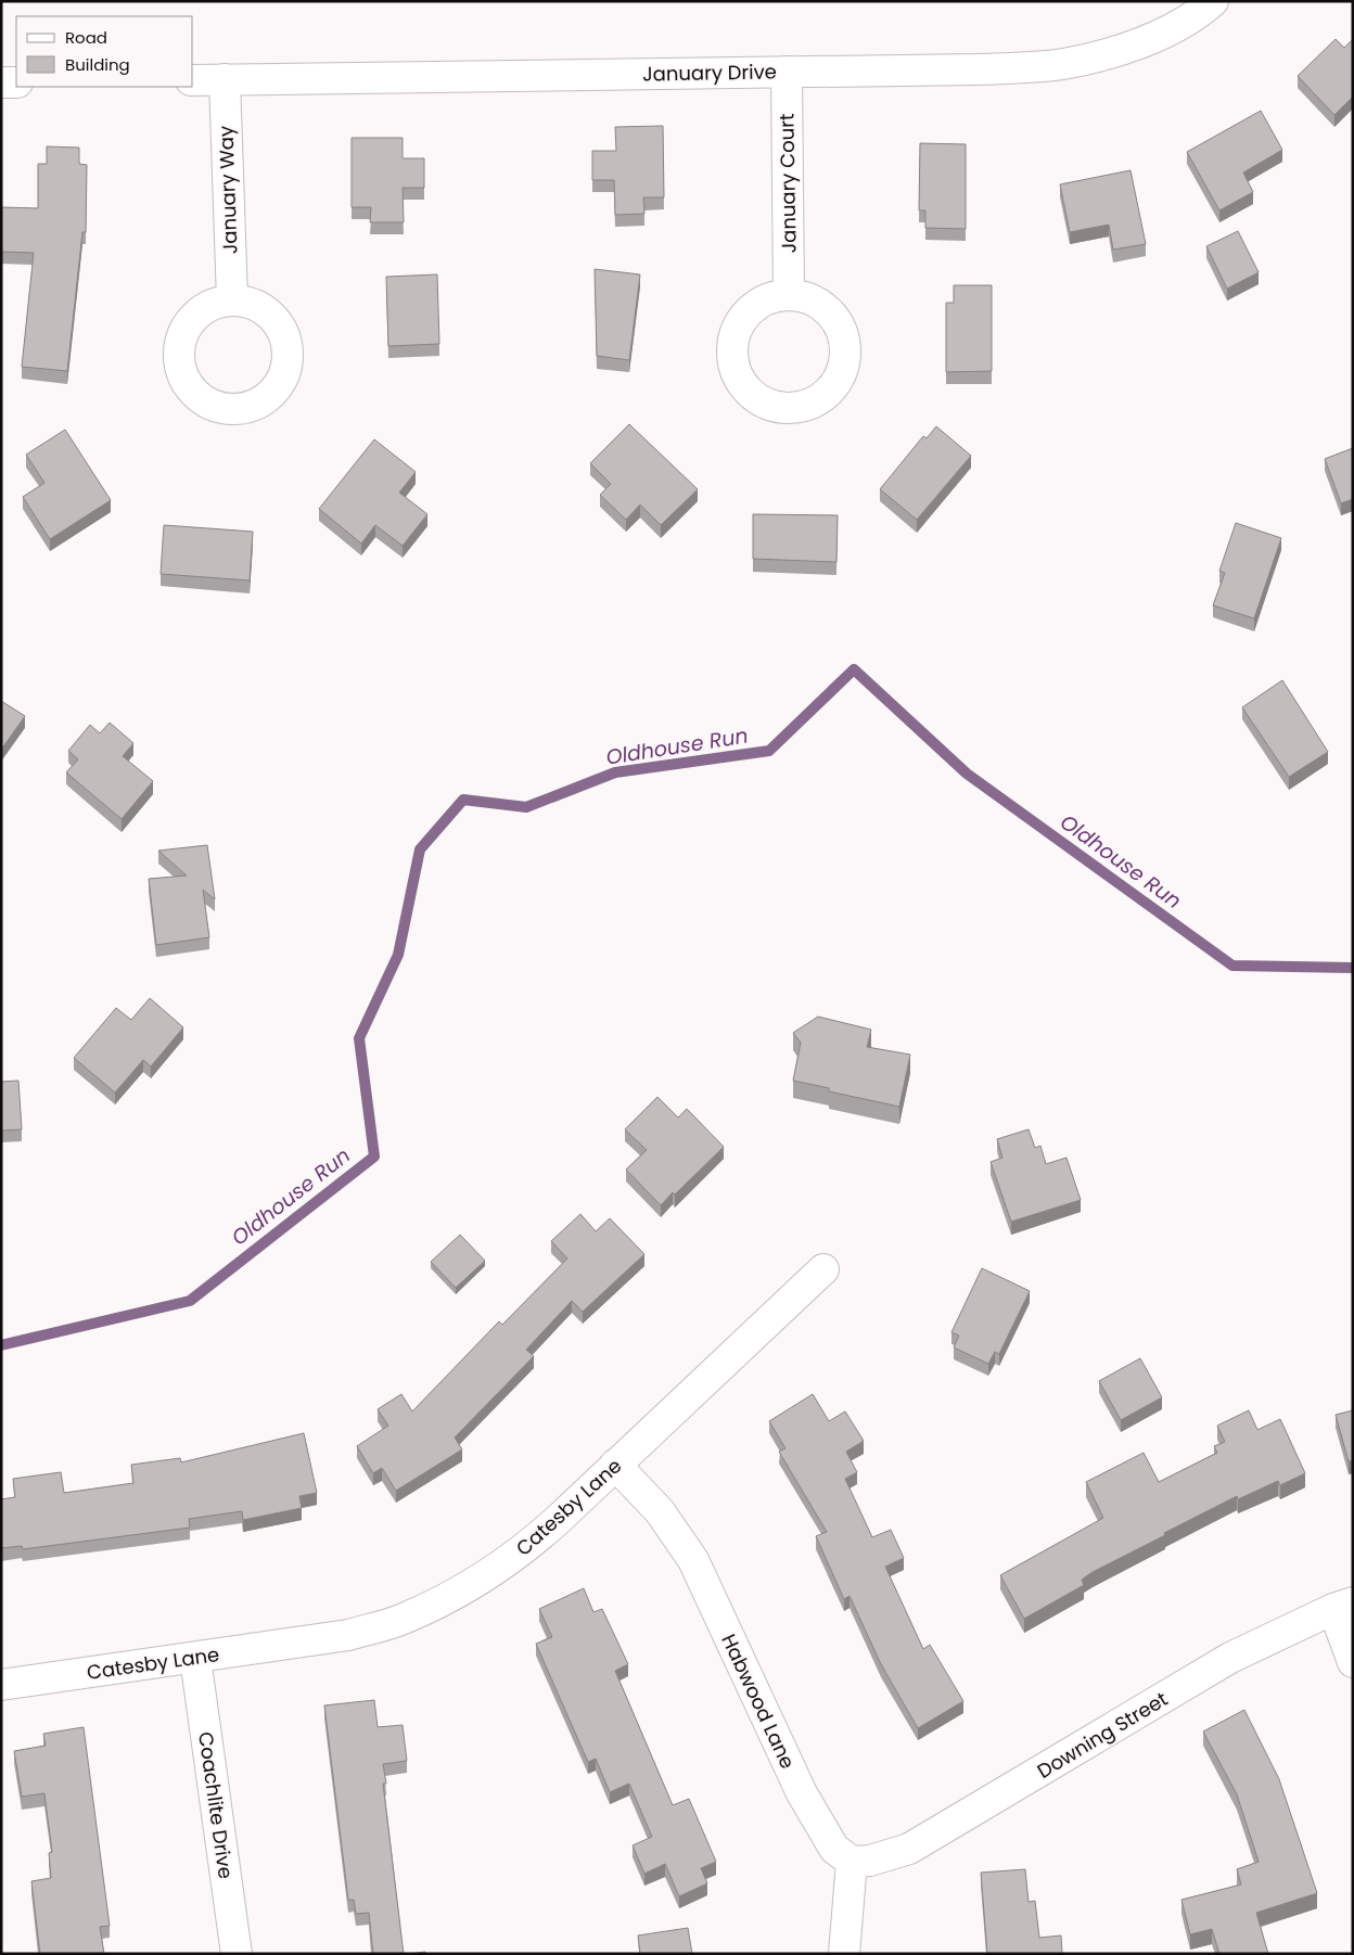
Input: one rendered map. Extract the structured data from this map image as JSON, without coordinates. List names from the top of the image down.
{
  "streets": {
    "street": [
      "January Drive",
      "January Court",
      "January Way",
      "Catesby Lane",
      "Habwood Lane",
      "Downing Street",
      "Coachlite Drive"
    ]
  },
  "crossings": [
    ["January Drive", "January Court"],
    ["January Drive", "January Way"],
    ["Catesby Lane", "Habwood Lane"],
    ["Catesby Lane", "Coachlite Drive"],
    ["Habwood Lane", "Downing Street"]
  ],
  "water": ["Oldhouse Run"],
  "legend": ["Road", "Building"]
}
